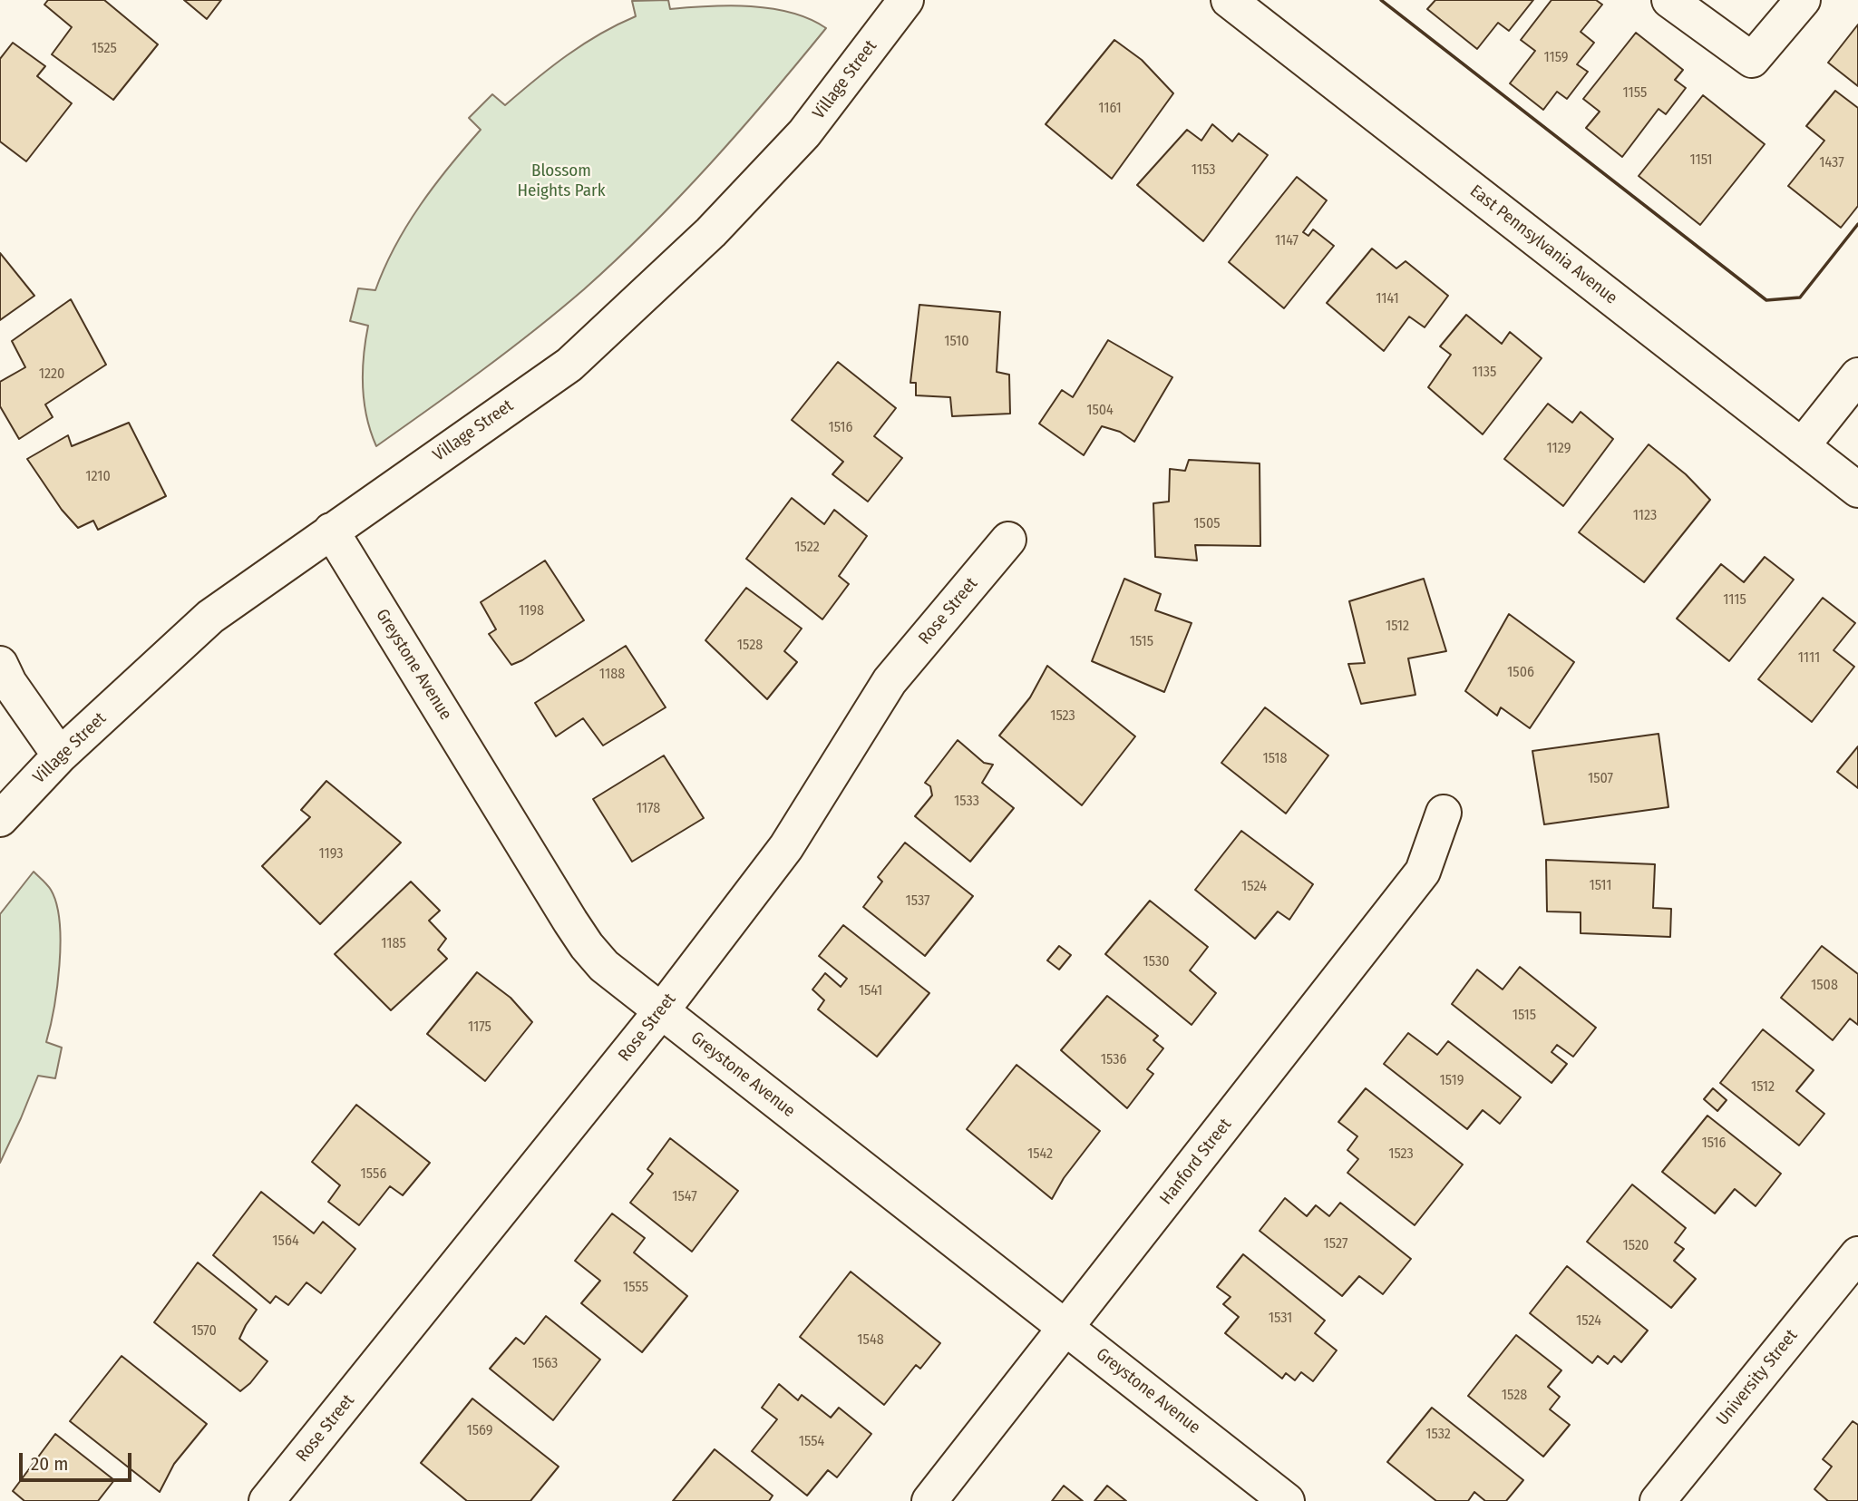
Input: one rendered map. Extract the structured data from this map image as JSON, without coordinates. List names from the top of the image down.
{
  "streets": {
    "street": [
      "Village Street",
      "East Pennsylvania Avenue",
      "Rose Street",
      "Greystone Avenue",
      "Hanford Street",
      "University Street"
    ]
  },
  "crossings": [
    ["Village Street", "Greystone Avenue"],
    ["Rose Street", "Greystone Avenue"],
    ["Greystone Avenue", "Hanford Street"]
  ],
  "parks": ["Blossom Heights Park"],
  "house_numbers": [
    "1525",
    "1159",
    "1155",
    "1161",
    "1151",
    "1437",
    "1153",
    "1147",
    "1141",
    "1510",
    "1135",
    "1220",
    "1504",
    "1516",
    "1129",
    "1210",
    "1123",
    "1505",
    "1522",
    "1115",
    "1198",
    "1512",
    "1515",
    "1528",
    "1111",
    "1506",
    "1188",
    "1523",
    "1518",
    "1507",
    "1533",
    "1178",
    "1193",
    "1511",
    "1524",
    "1537",
    "1185",
    "1530",
    "1508",
    "1541",
    "1515",
    "1175",
    "1536",
    "1519",
    "1512",
    "1516",
    "1542",
    "1523",
    "1556",
    "1547",
    "1564",
    "1527",
    "1520",
    "1555",
    "1531",
    "1524",
    "1570",
    "1548",
    "1563",
    "1528",
    "1569",
    "1532",
    "1554"
  ],
  "scale_bar": "20 m"
}
